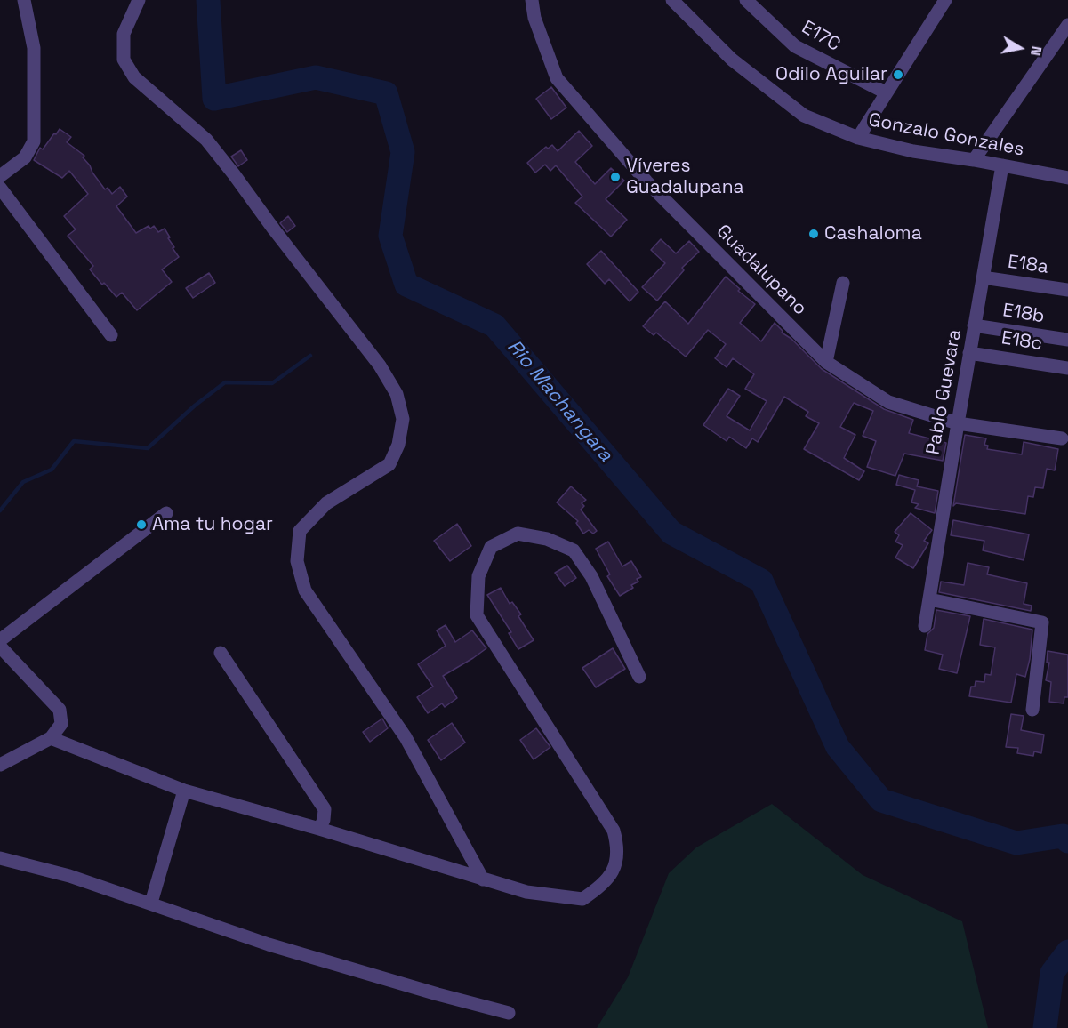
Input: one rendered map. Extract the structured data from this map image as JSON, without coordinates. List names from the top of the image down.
{
  "streets": {
    "street": [
      "E17C",
      "Gonzalo Gonzales",
      "E18a",
      "Guadalupano",
      "E18b",
      "E18c",
      "Pablo Guevara"
    ]
  },
  "crossings": [
    ["Gonzalo Gonzales", "Pablo Guevara"],
    ["E18a", "Pablo Guevara"],
    ["Guadalupano", "Pablo Guevara"],
    ["E18b", "Pablo Guevara"],
    ["E18c", "Pablo Guevara"]
  ],
  "water": ["Rio Machangara"],
  "places": [
    "Odilo Aguilar",
    "Víveres Guadalupana",
    "Cashaloma",
    "Ama tu hogar"
  ],
  "north": "right"
}
